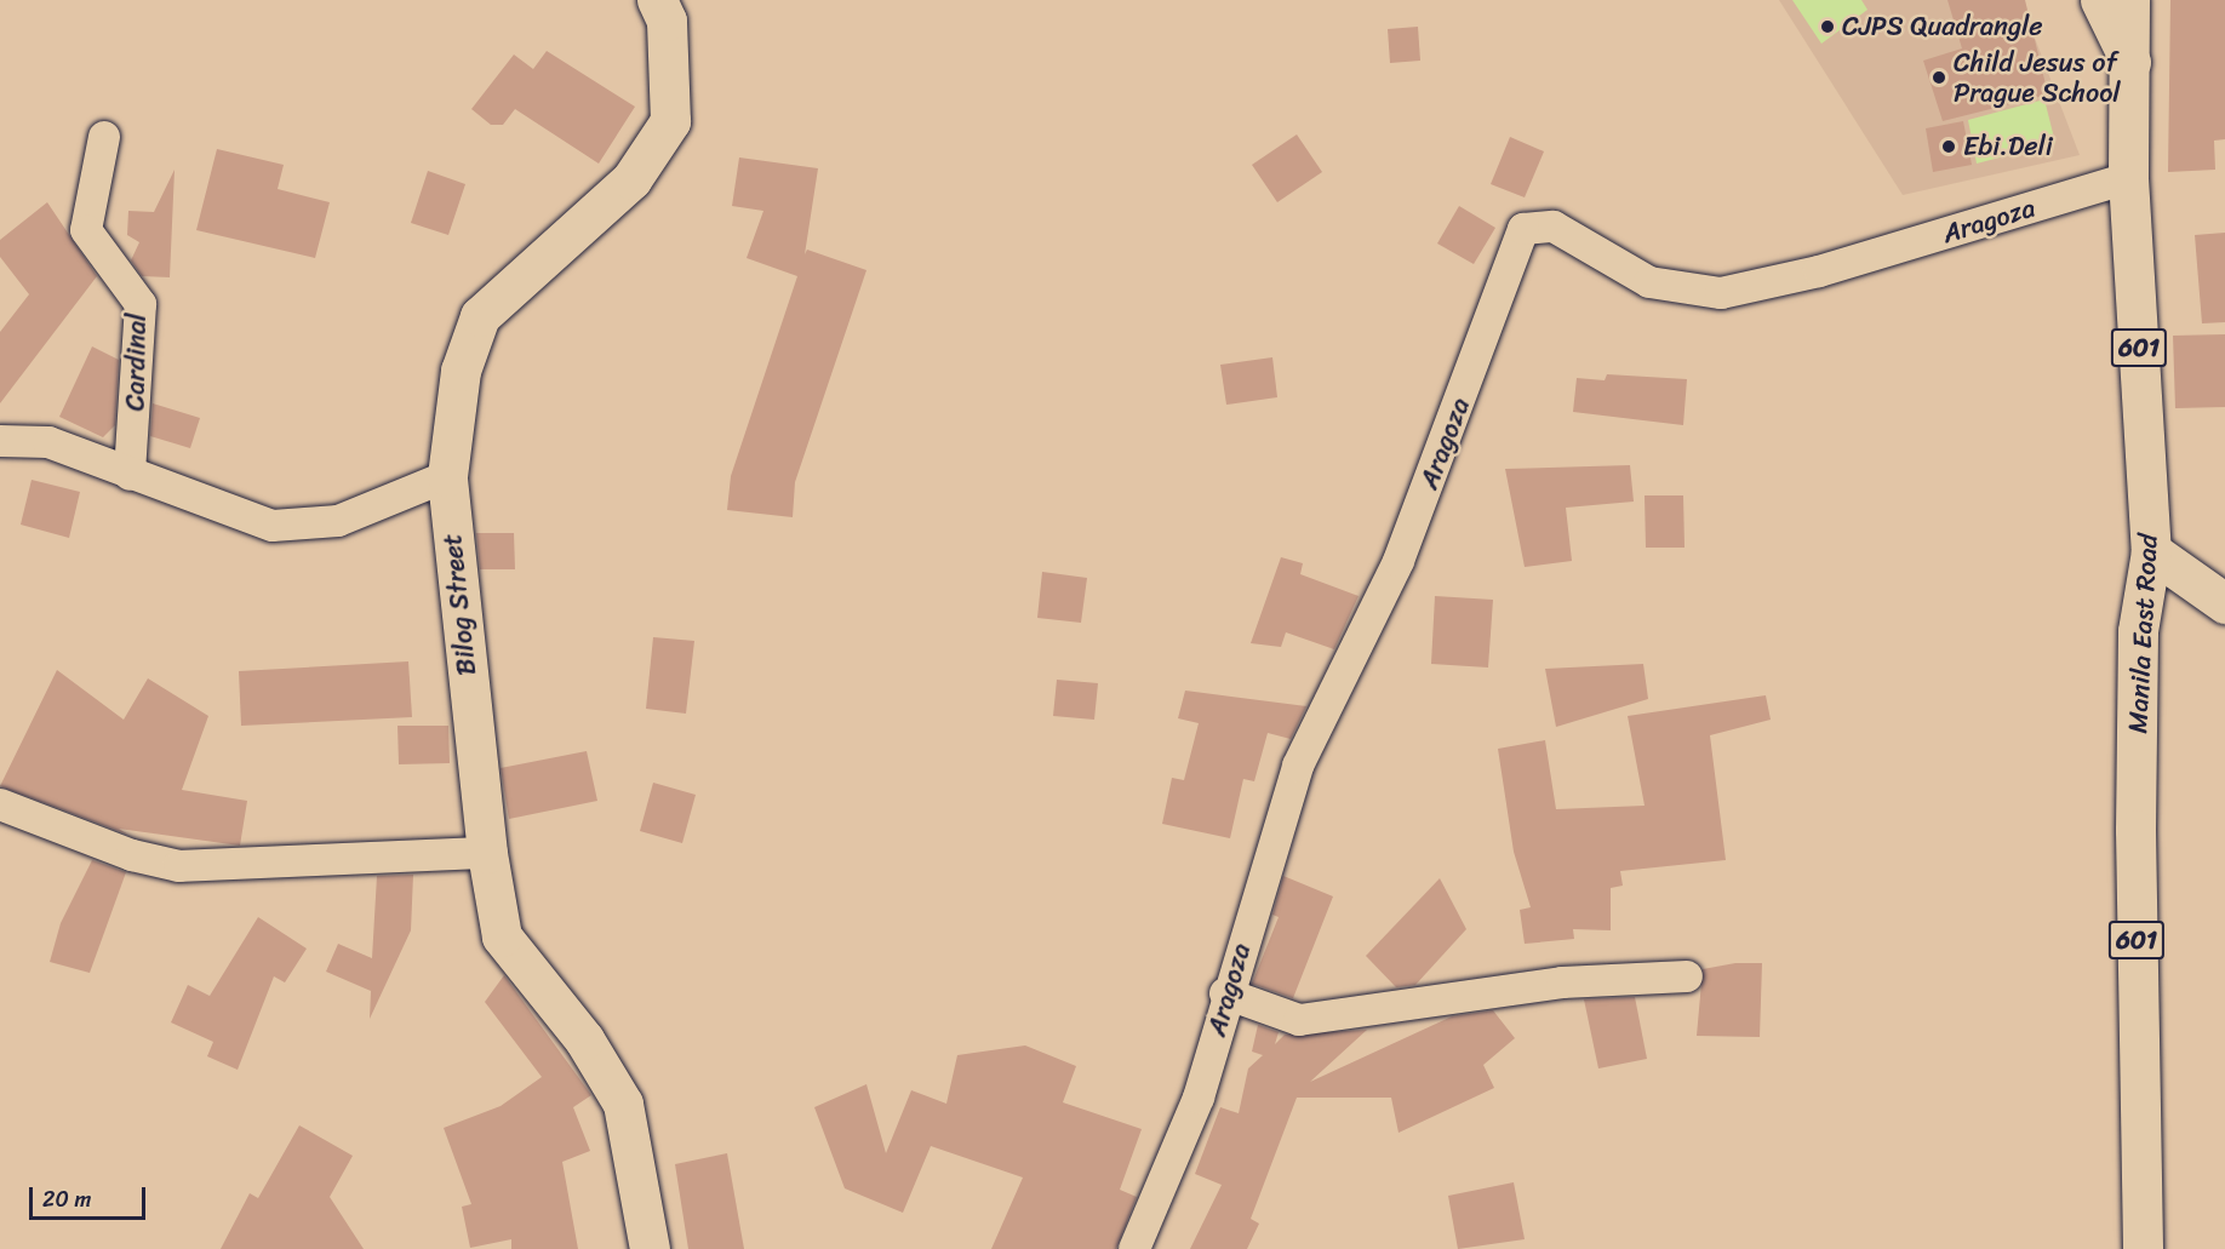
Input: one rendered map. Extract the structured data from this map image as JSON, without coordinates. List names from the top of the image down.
{
  "streets": {
    "street": [
      "Aragoza",
      "601",
      "Cardinal",
      "Bilog Street",
      "Manila East Road"
    ]
  },
  "crossings": [
    ["Aragoza", "Manila East Road"],
    ["601", "Manila East Road"]
  ],
  "places": ["CJPS Quadrangle", "Child Jesus of Prague School", "Ebi.Deli"],
  "scale_bar": "20 m"
}
